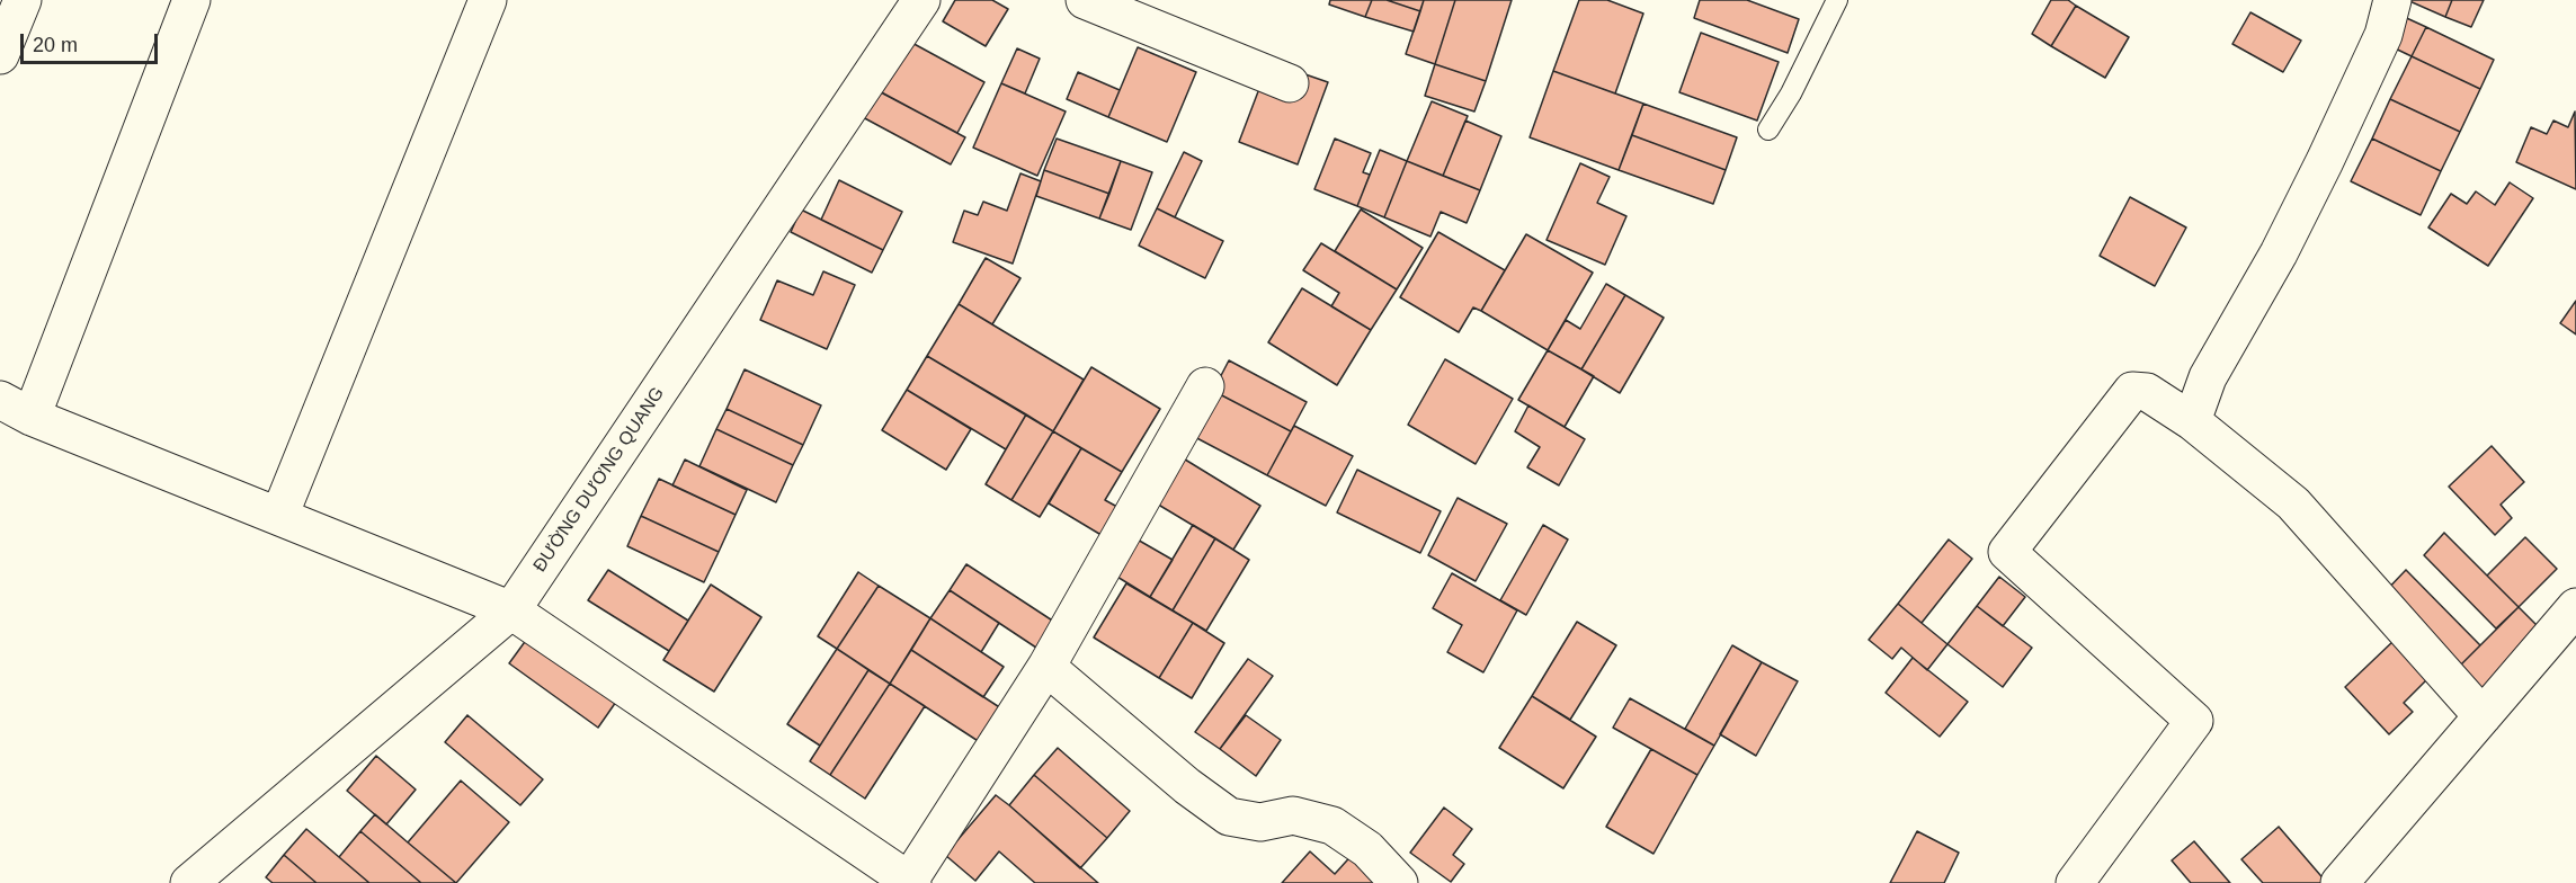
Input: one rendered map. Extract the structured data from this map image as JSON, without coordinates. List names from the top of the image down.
{
  "streets": {
    "street": ["ĐƯỜNG DƯƠNG QUANG"]
  },
  "scale_bar": "20 m"
}
